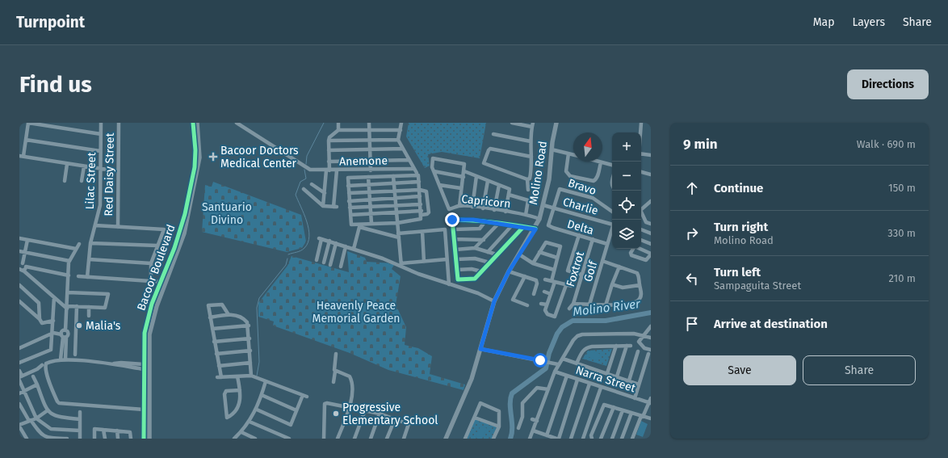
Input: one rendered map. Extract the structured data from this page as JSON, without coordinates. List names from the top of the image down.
{
  "streets": {
    "main road": ["Molino Road", "Bacoor Boulevard"],
    "street": [
      "Anemone",
      "Red Daisy Street",
      "Lilac Street",
      "Bravo",
      "Capricorn",
      "Charlie",
      "Delta",
      "Foxtrot",
      "Golf",
      "Narra Street"
    ]
  },
  "crossings": [
    ["Molino Road", "Capricorn"],
    ["Molino Road", "Charlie"],
    ["Bravo", "Charlie"],
    ["Bravo", "Delta"],
    ["Charlie", "Delta"],
    ["Delta", "Foxtrot"],
    ["Delta", "Golf"]
  ],
  "water": ["Molino River"],
  "parks": ["Santuario Divino", "Heavenly Peace Memorial Garden"],
  "places": {
    "health": ["Bacoor Doctors Medical Center"],
    "other": ["Malia's", "Progressive Elementary School"]
  },
  "north": "top",
  "page": {
    "header": "Turnpoint",
    "nav": ["Map", "Layers", "Share"],
    "buttons": [
      "Directions",
      ["Save", "Share"]
    ],
    "title": "Find us",
    "heading": ["9 min", "Walk · 690 m"],
    "map_buttons": ["+", "−"],
    "list": [
      ["Continue", "150 m"],
      ["Turn right", "Molino Road", "330 m"],
      ["Turn left", "Sampaguita Street", "210 m"],
      "Arrive at destination"
    ]
  }
}
